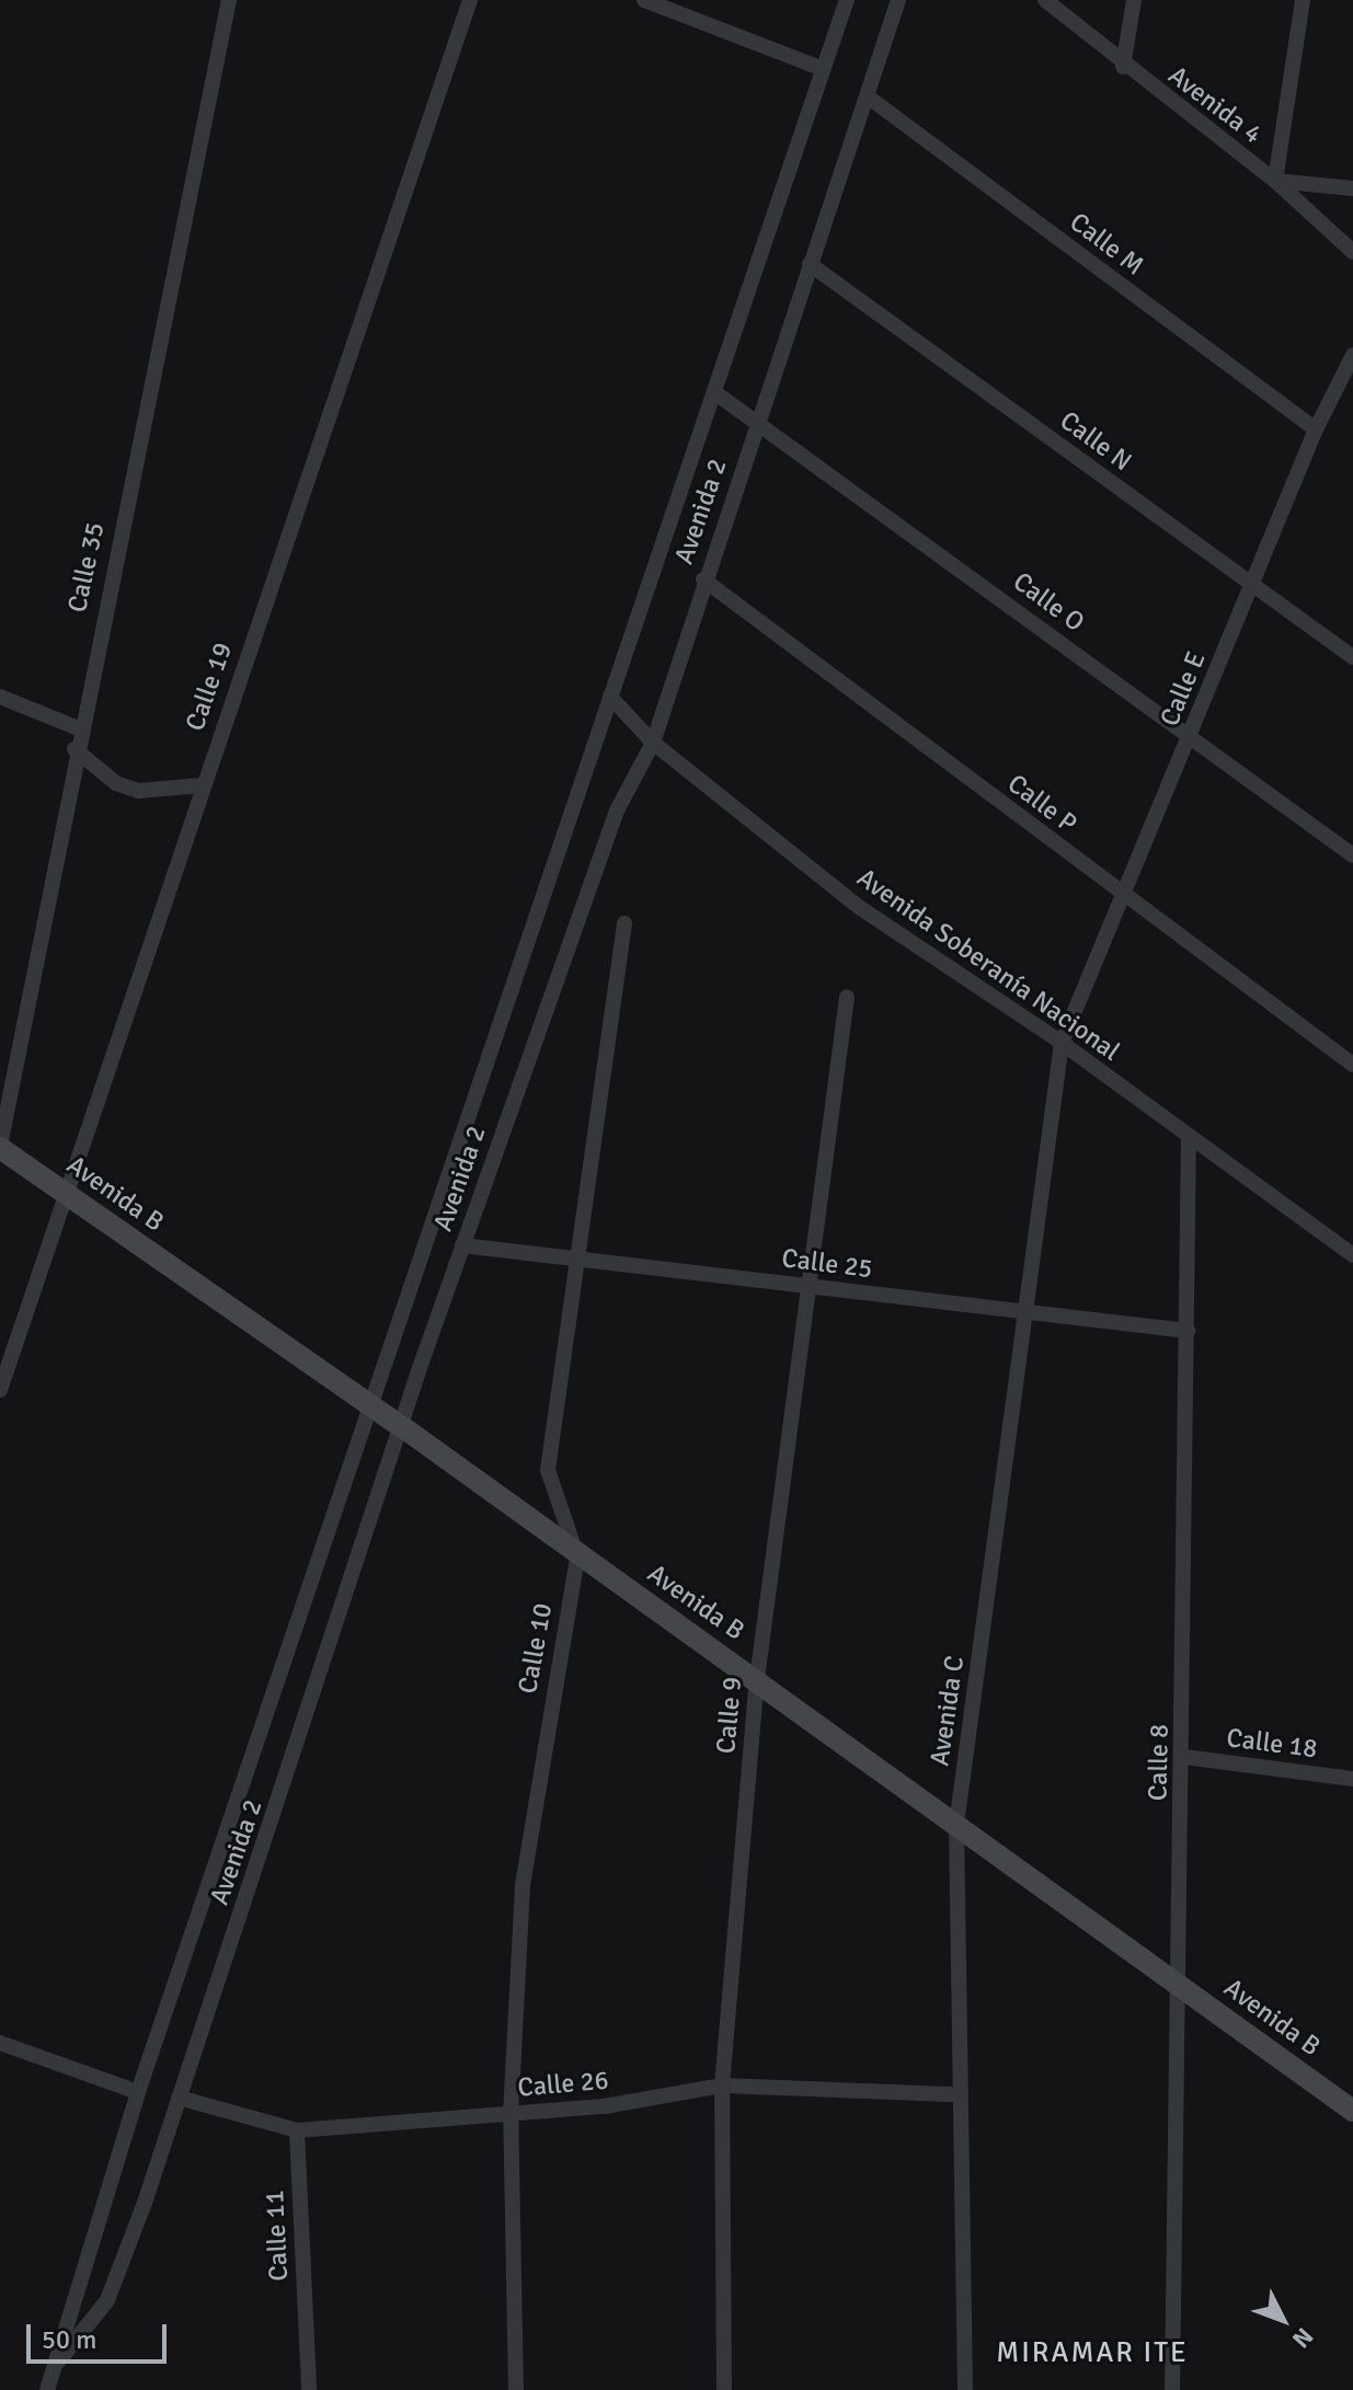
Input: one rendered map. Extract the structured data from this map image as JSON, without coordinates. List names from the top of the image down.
{
  "streets": {
    "street": [
      "Avenida 4",
      "Calle M",
      "Calle N",
      "Avenida 2",
      "Calle 35",
      "Calle O",
      "Calle 19",
      "Calle E",
      "Calle P",
      "Avenida Soberanía Nacional",
      "Avenida B",
      "Calle 25",
      "Calle 10",
      "Avenida C",
      "Calle 9",
      "Calle 18",
      "Calle 8",
      "Calle 26",
      "Calle 11"
    ]
  },
  "crossings": [
    ["Calle M", "Avenida 2"],
    ["Calle M", "Calle E"],
    ["Calle N", "Avenida 2"],
    ["Calle N", "Calle E"],
    ["Avenida 2", "Calle O"],
    ["Avenida 2", "Calle P"],
    ["Avenida 2", "Avenida Soberanía Nacional"],
    ["Avenida 2", "Avenida B"],
    ["Avenida 2", "Calle 25"],
    ["Avenida 2", "Calle 26"],
    ["Calle 35", "Avenida B"],
    ["Calle O", "Calle E"],
    ["Calle 19", "Avenida B"],
    ["Calle E", "Calle P"],
    ["Calle E", "Avenida Soberanía Nacional"],
    ["Calle E", "Avenida C"],
    ["Avenida Soberanía Nacional", "Avenida C"],
    ["Avenida Soberanía Nacional", "Calle 8"],
    ["Avenida B", "Calle 10"],
    ["Avenida B", "Avenida C"],
    ["Avenida B", "Calle 9"],
    ["Avenida B", "Calle 8"],
    ["Calle 25", "Calle 10"],
    ["Calle 25", "Avenida C"],
    ["Calle 25", "Calle 9"],
    ["Calle 25", "Calle 8"],
    ["Calle 10", "Calle 26"],
    ["Avenida C", "Calle 26"],
    ["Calle 9", "Calle 26"],
    ["Calle 18", "Calle 8"],
    ["Calle 26", "Calle 11"]
  ],
  "districts": ["MIRAMAR ITE"],
  "scale_bar": "50 m",
  "north": "bottom right"
}
